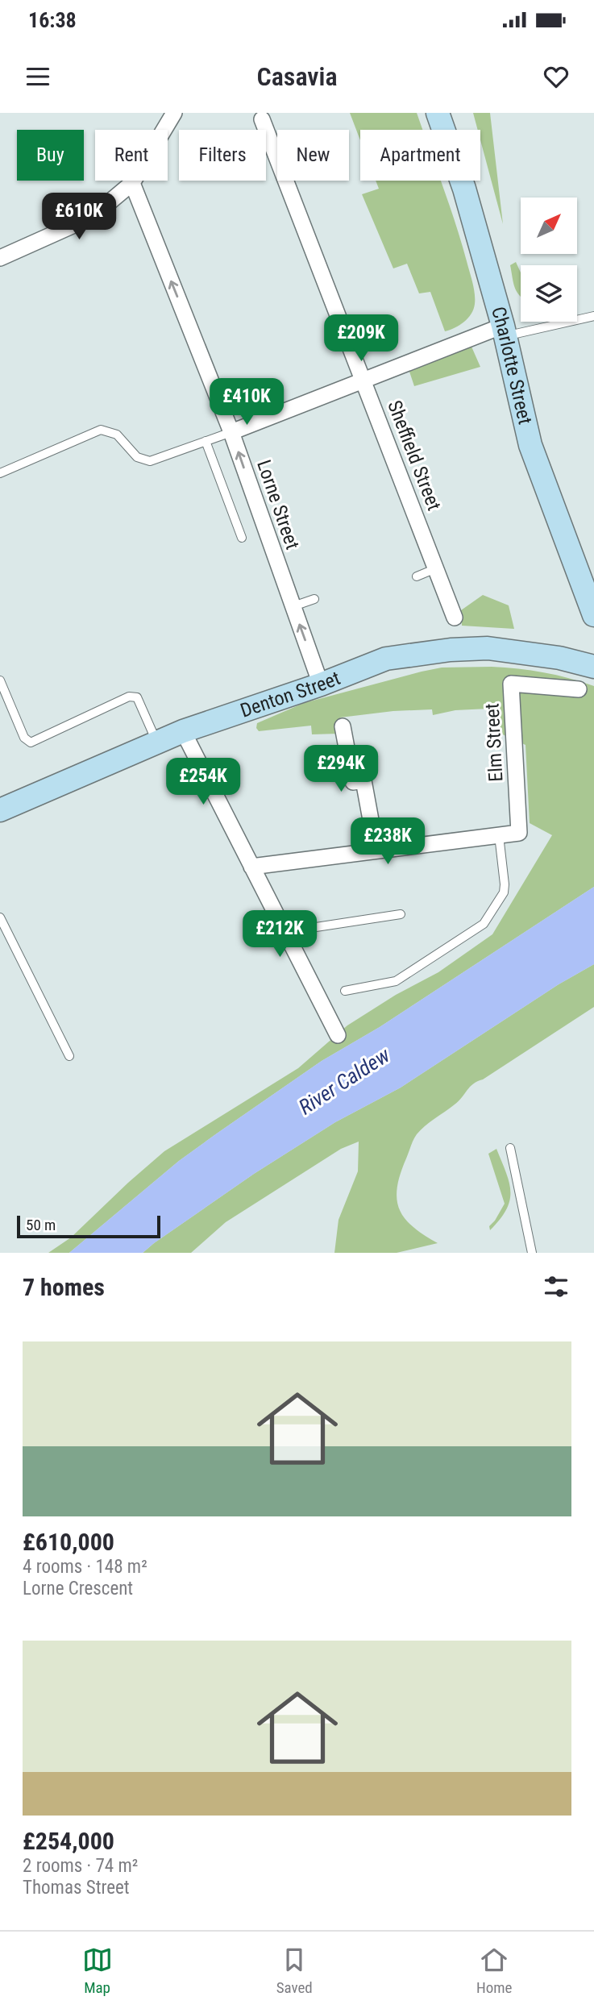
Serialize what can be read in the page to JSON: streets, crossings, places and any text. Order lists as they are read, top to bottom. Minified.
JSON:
{"streets":{"street":["Charlotte Street","Sheffield Street","Lorne Street","Denton Street","Elm Street"]},"crossings":[["Lorne Street","Denton Street"]],"one_way":["Lorne Street"],"water":["River Caldew"],"scale_bar":"50 m","north":"top right","page":{"status":"16:38","header":"Casavia","chip":["Buy","Rent","Filters","New","Apartment"],"price":["£610K","£209K","£410K","£294K","£254K","£238K","£212K"],"scale":"50 m","heading":"7 homes","list":[{"name":"£610,000","note":"4 rooms · 148 m² · Lorne Crescent"},{"name":"£254,000","note":"2 rooms · 74 m² · Thomas Street"}],"tabs":["Map","Saved","Home"]}}
